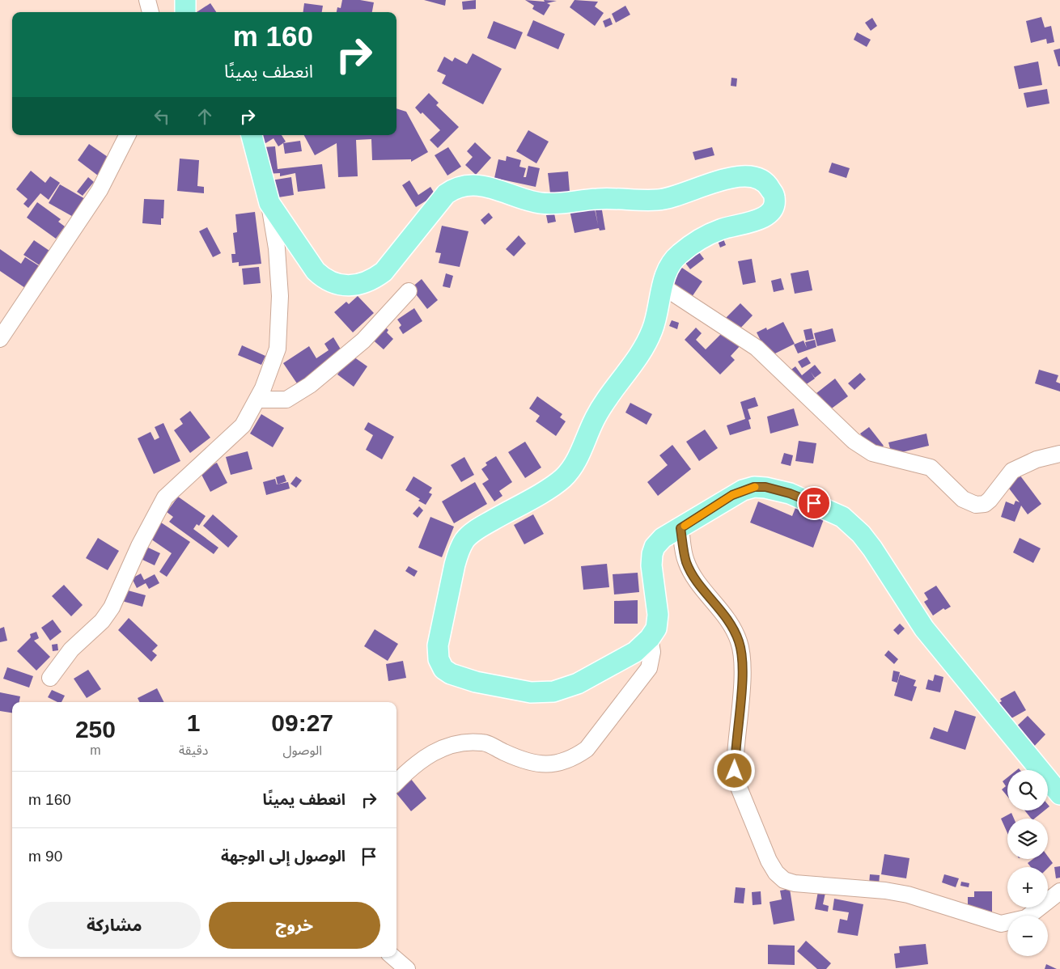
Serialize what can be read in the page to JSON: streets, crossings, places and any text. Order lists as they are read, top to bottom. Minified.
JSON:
{"page":{"turn":["160 m","انعطف يمينًا"],"eta":["09:27","الوصول","1","دقيقة","250","m"],"map_buttons":["+","−"],"list":[{"name":"انعطف يمينًا","value":"160 m"},{"name":"الوصول إلى الوجهة","value":"90 m"}],"buttons":["خروج","مشاركة"]}}
